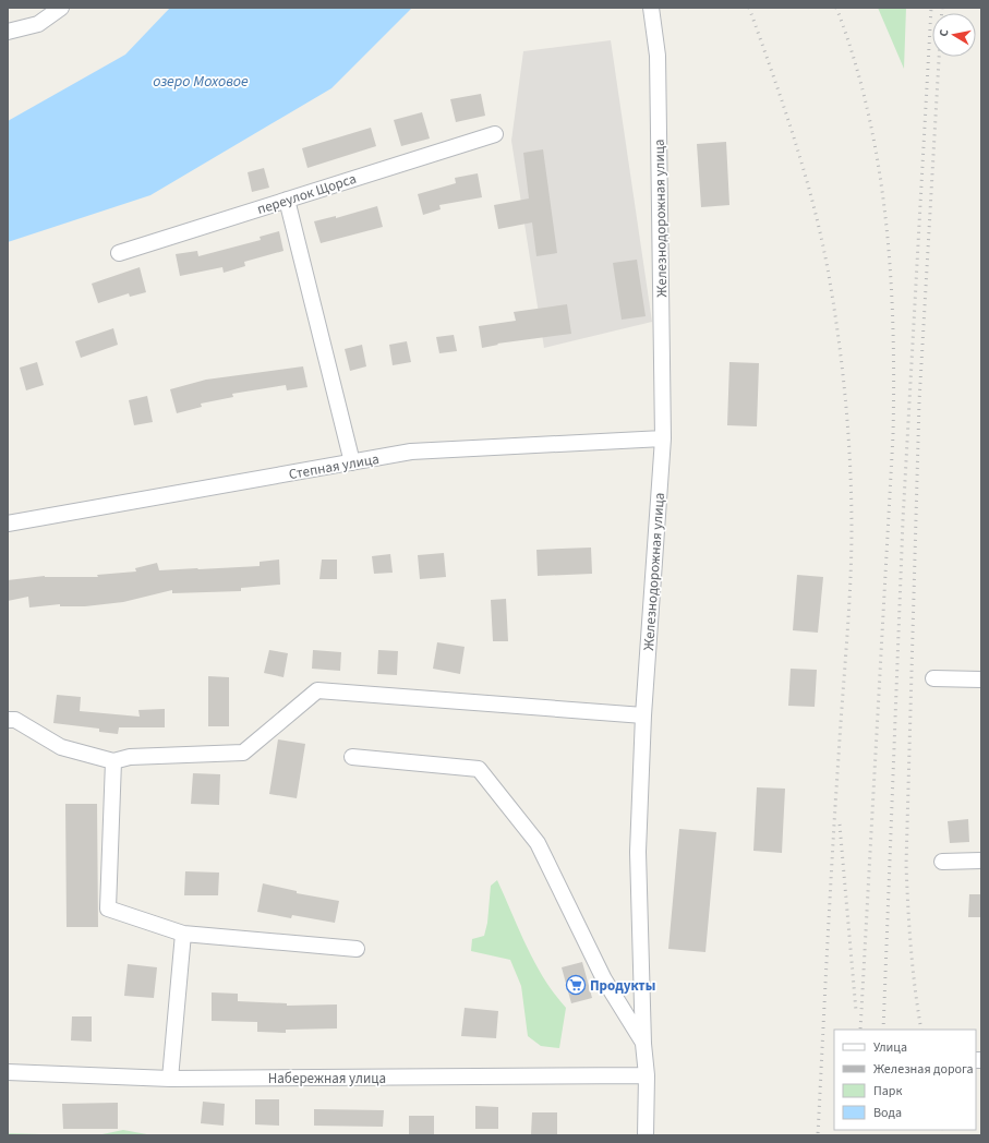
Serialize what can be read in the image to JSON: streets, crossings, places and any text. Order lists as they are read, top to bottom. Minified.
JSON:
{"streets":{"street":["переулок Щорса","Железнодорожная улица","Степная улица","Набережная улица"]},"crossings":[["Железнодорожная улица","Степная улица"],["Железнодорожная улица","Набережная улица"]],"water":["озеро Моховое"],"places":{"supermarket":["Продукты"]},"legend":["Улица","Железная дорога","Парк","Вода"],"north":"left"}
